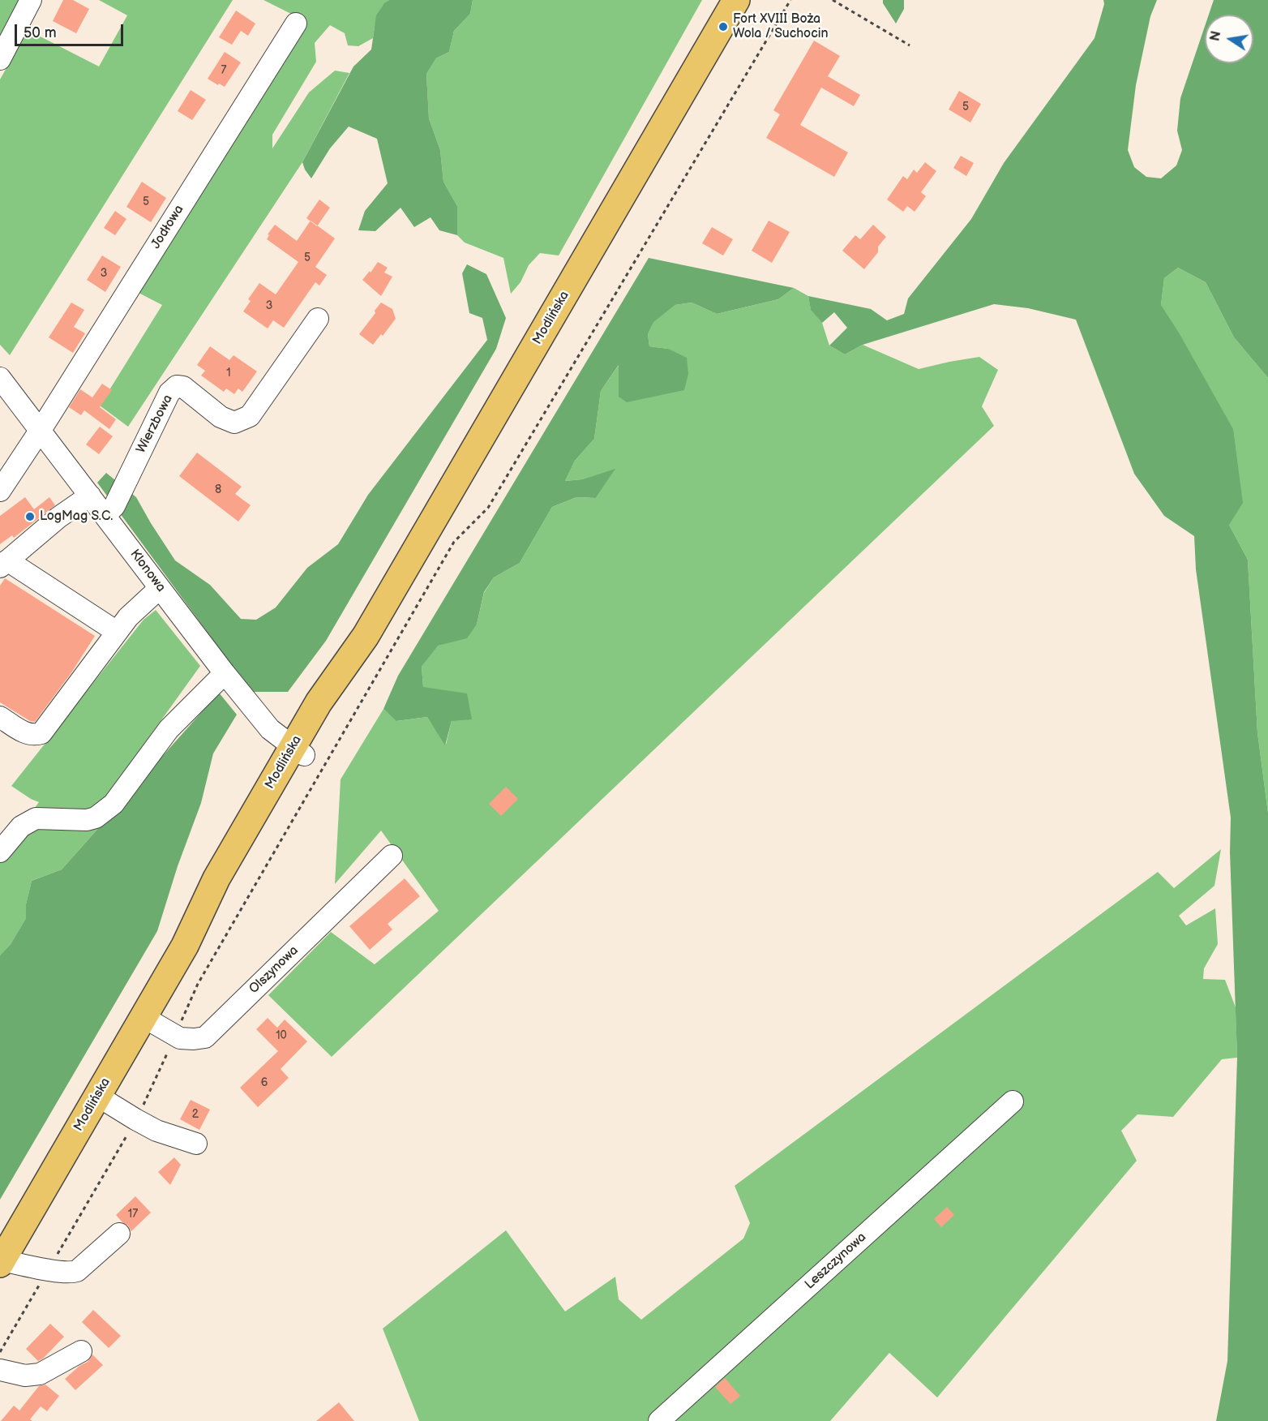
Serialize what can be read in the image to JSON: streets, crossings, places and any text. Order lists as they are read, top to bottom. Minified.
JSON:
{"streets":{"main road":["Modlińska"],"street":["Jodłowa","Wierzbowa","Klonowa","Olszynowa","Leszczynowa"]},"crossings":[["Jodłowa","Klonowa"],["Modlińska","Klonowa"],["Modlińska","Olszynowa"],["Wierzbowa","Klonowa"]],"places":["Fort XVIII Boża Wola / Suchocin","LogMag S.C."],"house_numbers":["7","5","5","5","3","3","1","8","10","6","2","17"],"scale_bar":"50 m","north":"left"}
